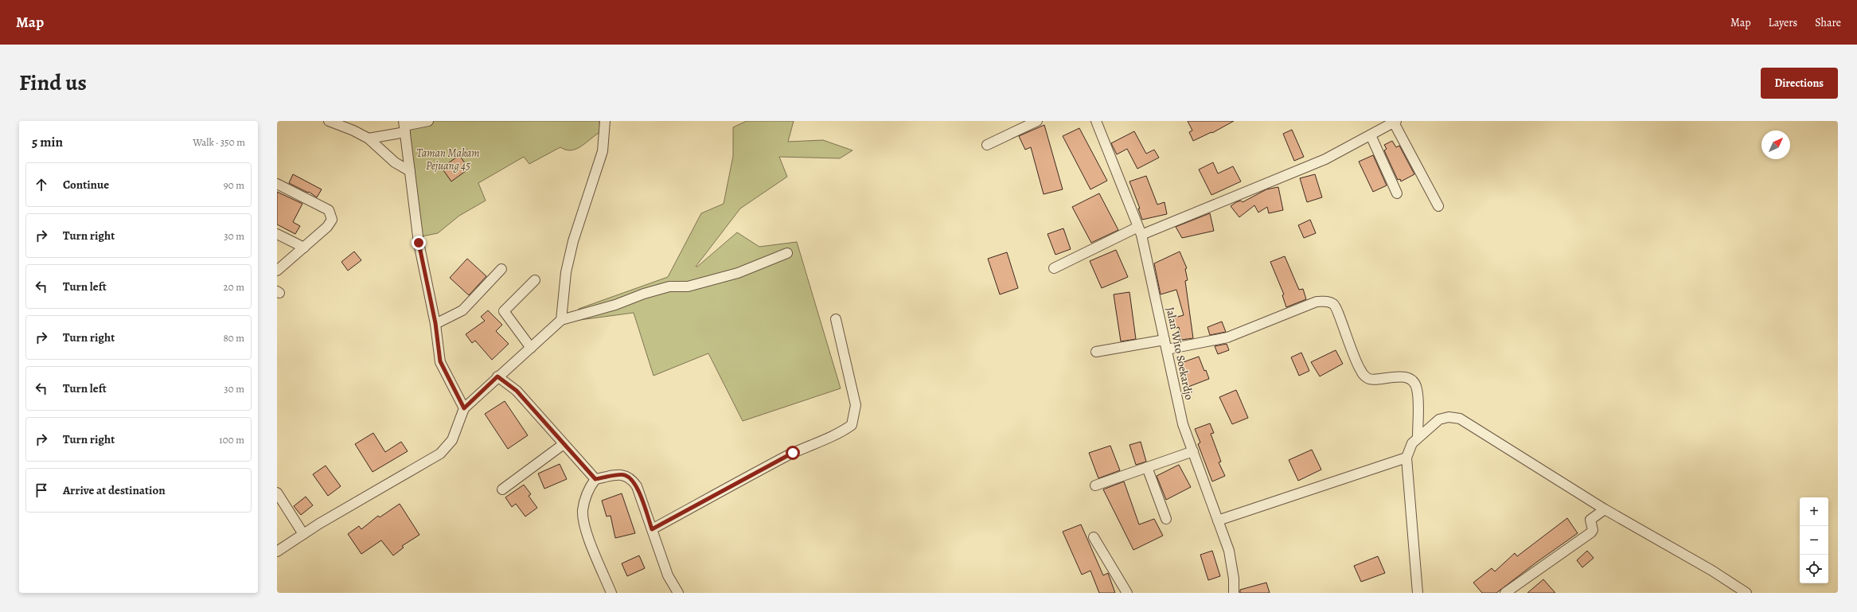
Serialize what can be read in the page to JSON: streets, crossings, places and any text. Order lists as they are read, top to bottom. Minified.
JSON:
{"streets":{"street":["Jalan Wito Soekardjo"]},"parks":["Taman Makam Pejuang 45"],"north":"top right","page":{"header":"Map","nav":["Map","Layers","Share"],"title":"Find us","buttons":"Directions","heading":["5 min","Walk · 350 m"],"list":[["Continue","90 m"],["Turn right","30 m"],["Turn left","20 m"],["Turn right","80 m"],["Turn left","30 m"],["Turn right","100 m"],"Arrive at destination"],"map_buttons":["+","−"]}}
